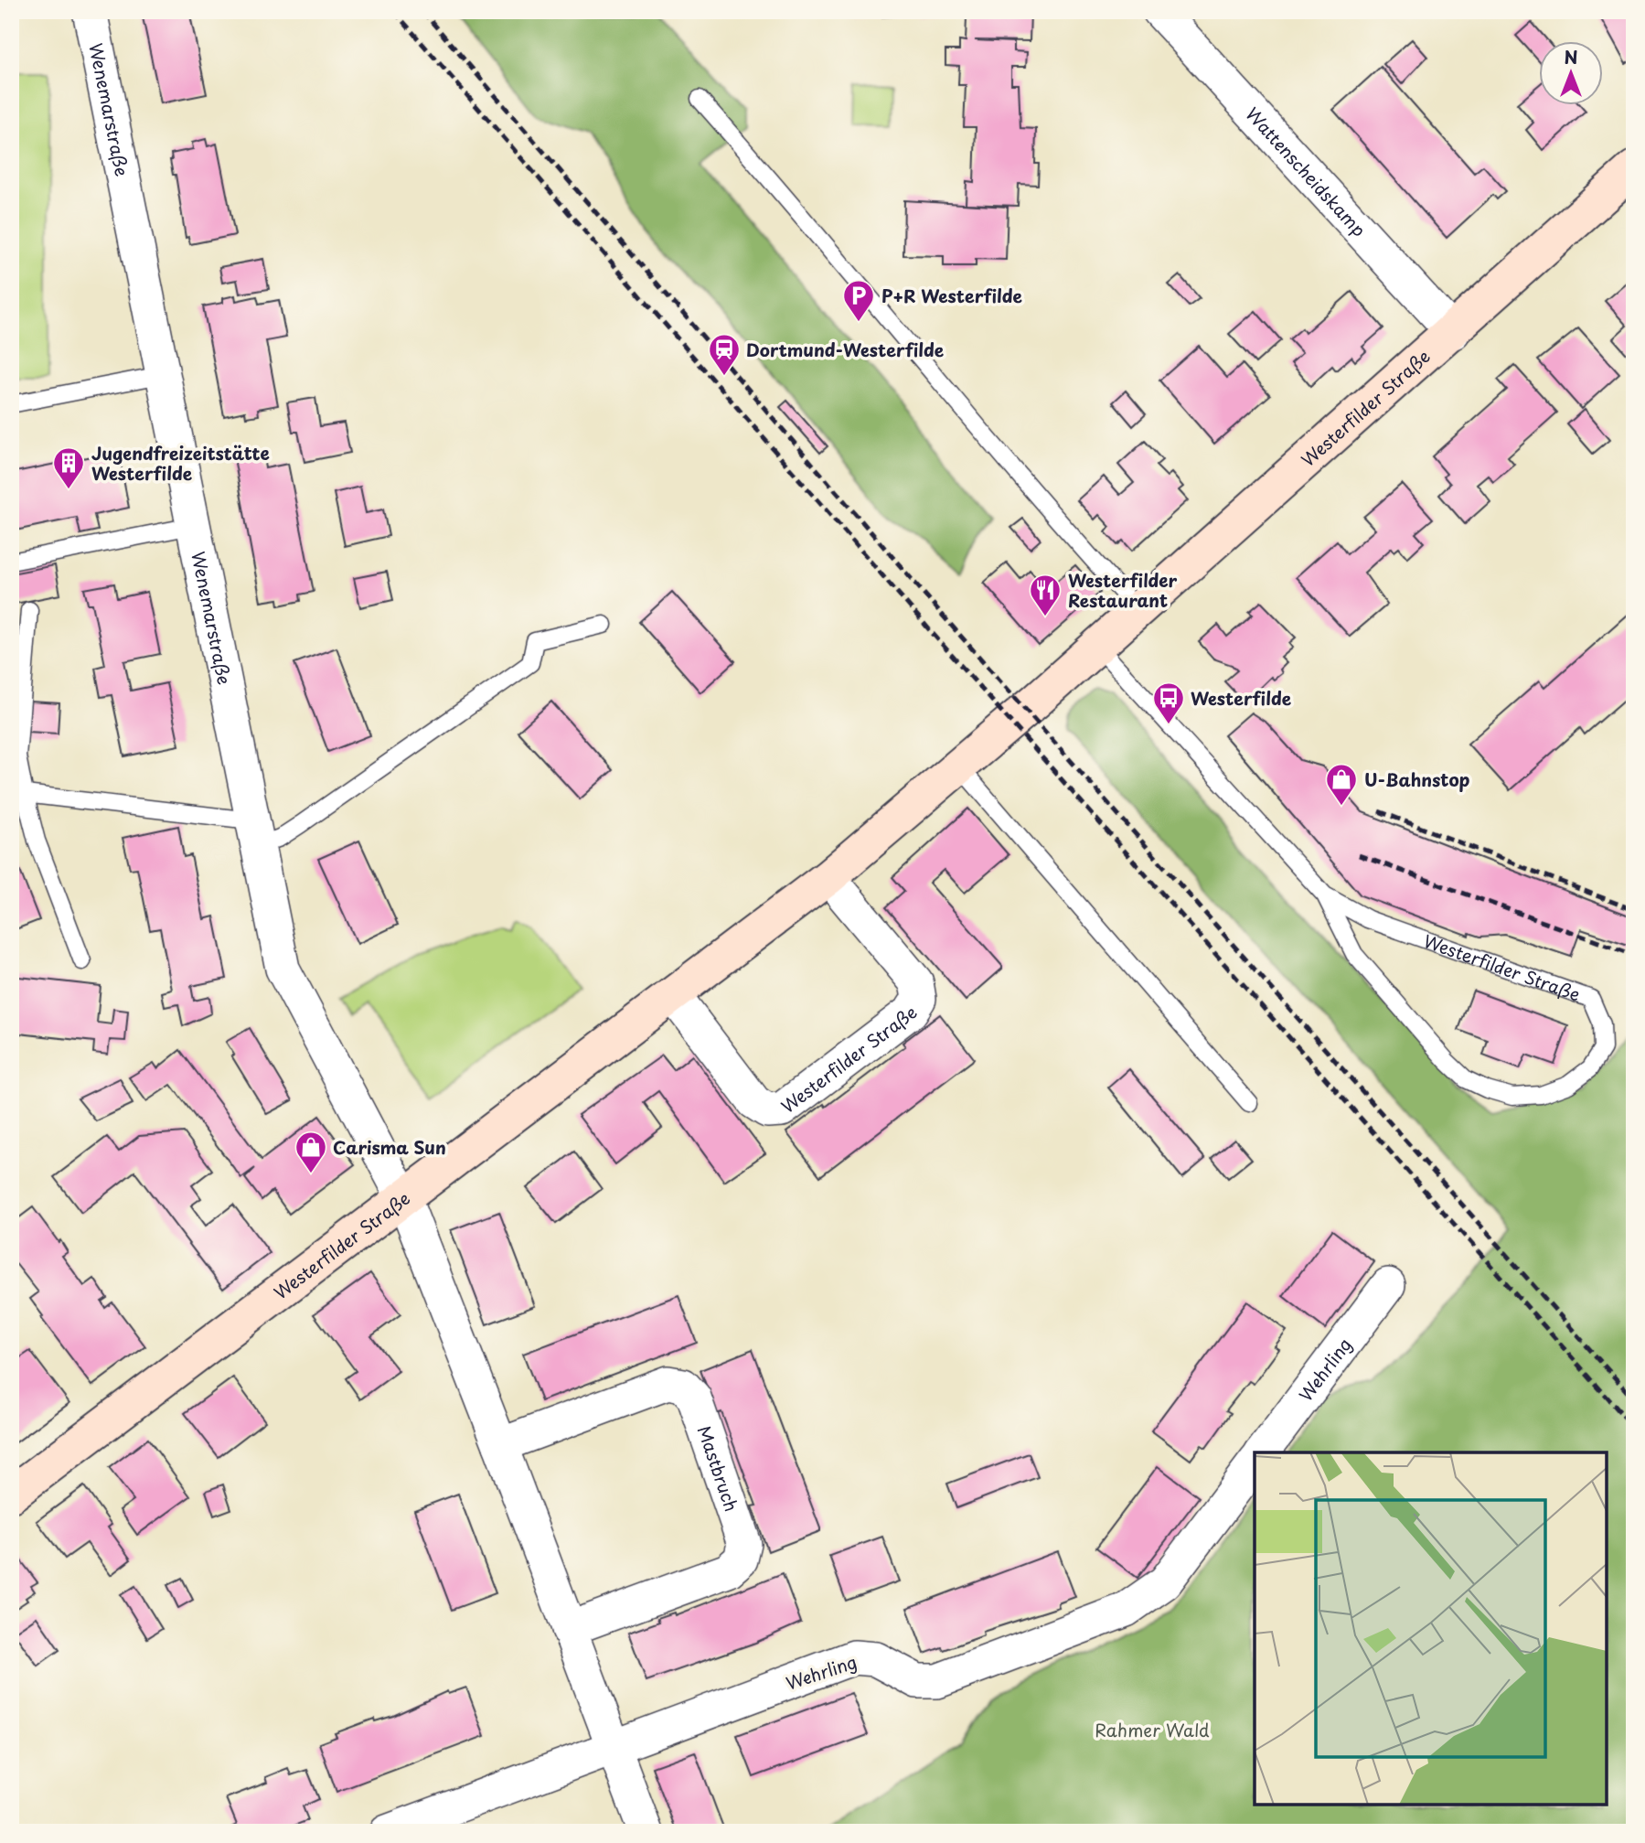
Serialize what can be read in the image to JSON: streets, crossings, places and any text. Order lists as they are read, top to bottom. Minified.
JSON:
{"streets":{"street":["Wenemarstraße","Wattenscheidskamp","Westerfilder Straße","Wehrling","Mastbruch"]},"crossings":[["Wenemarstraße","Westerfilder Straße"],["Wattenscheidskamp","Westerfilder Straße"]],"parks":["Rahmer Wald"],"places":{"parking":["P+R Westerfilde"],"station":["Dortmund-Westerfilde"],"building":["Jugendfreizeitstätte Westerfilde"],"restaurant":["Westerfilder Restaurant"],"bus stop":["Westerfilde"],"shop":["U-Bahnstop","Carisma Sun"]},"north":"top"}
